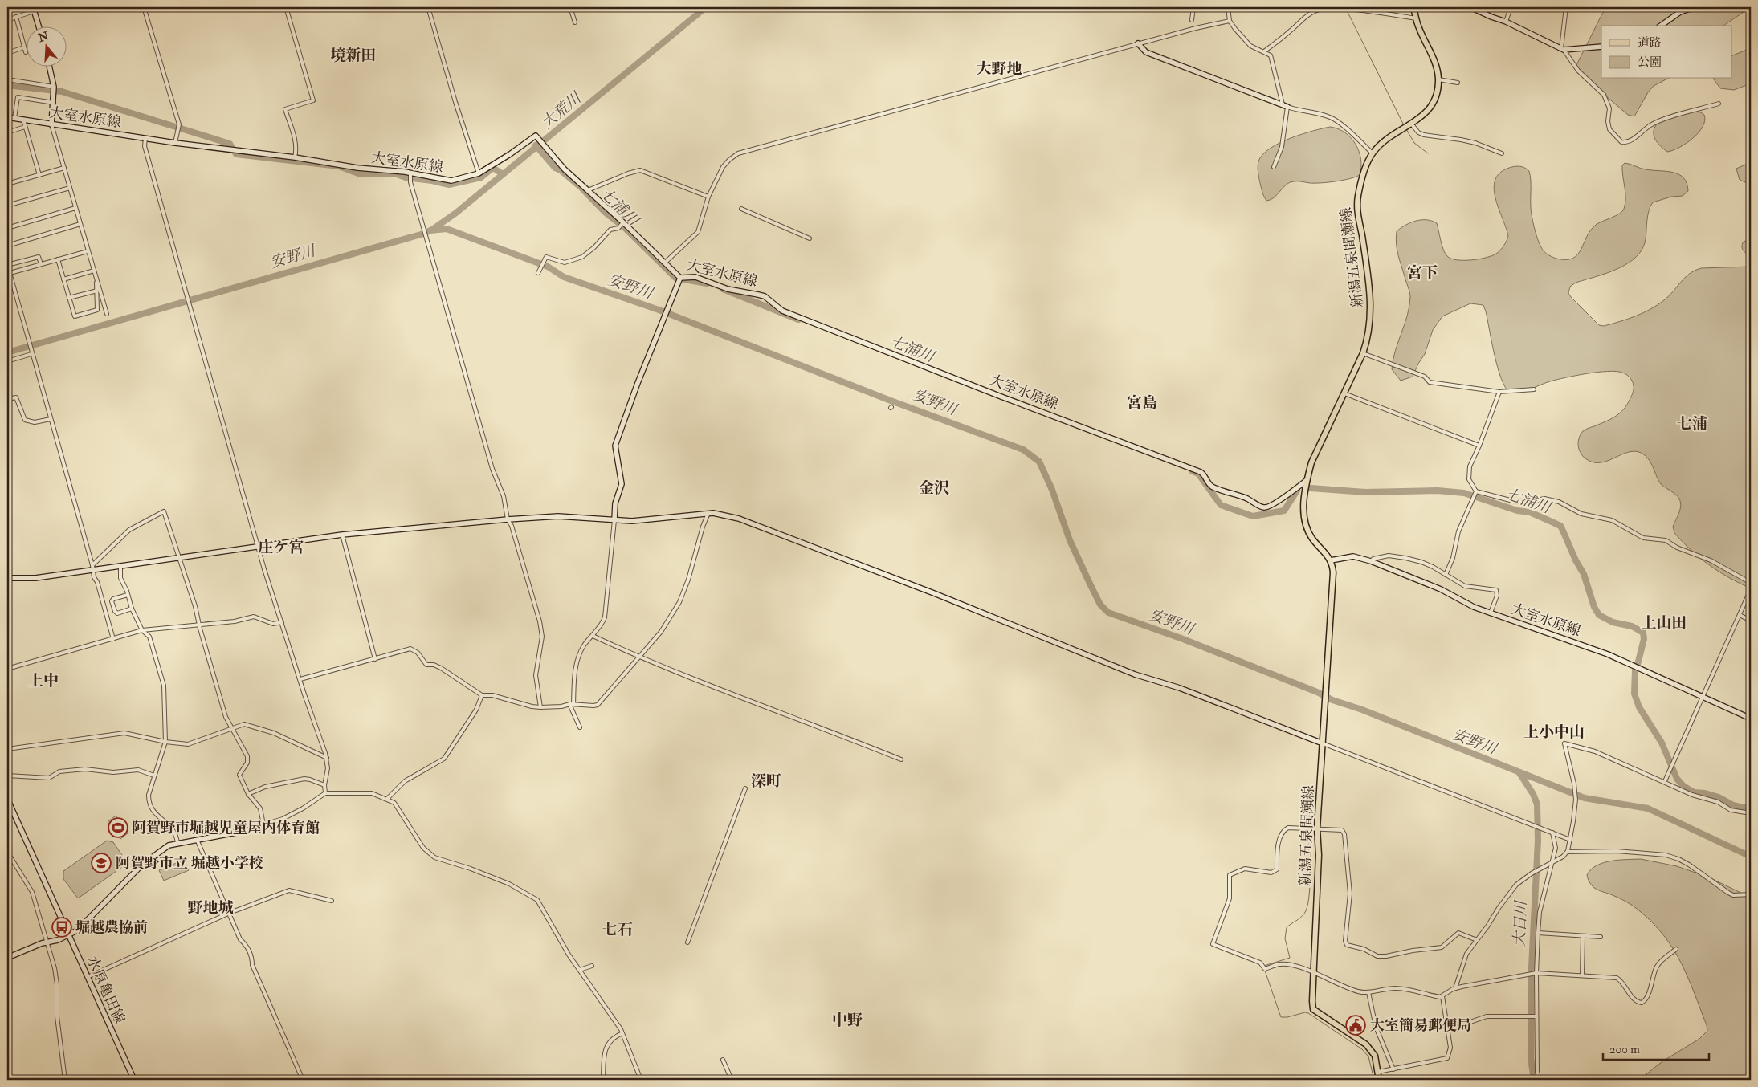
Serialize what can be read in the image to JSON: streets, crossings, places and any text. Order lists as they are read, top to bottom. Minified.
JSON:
{"streets":{"main road":["新潟五泉間瀬線"],"street":["大室水原線","水原亀田線"]},"crossings":[["大室水原線","新潟五泉間瀬線"]],"districts":["境新田","大野地","宮下","宮島","七浦","金沢","庄ケ宮","上山田","上中","上小中山","深町","野地城","七石","中野"],"water":["大荒川","七浦川","安野川","大日川"],"places":{"sports":["阿賀野市堀越児童屋内体育館"],"school or university":["阿賀野市立 堀越小学校"],"bus stop":["堀越農協前"],"public building":["大室簡易郵便局"]},"legend":["道路","公園"],"scale_bar":"200 m","north":"top"}
